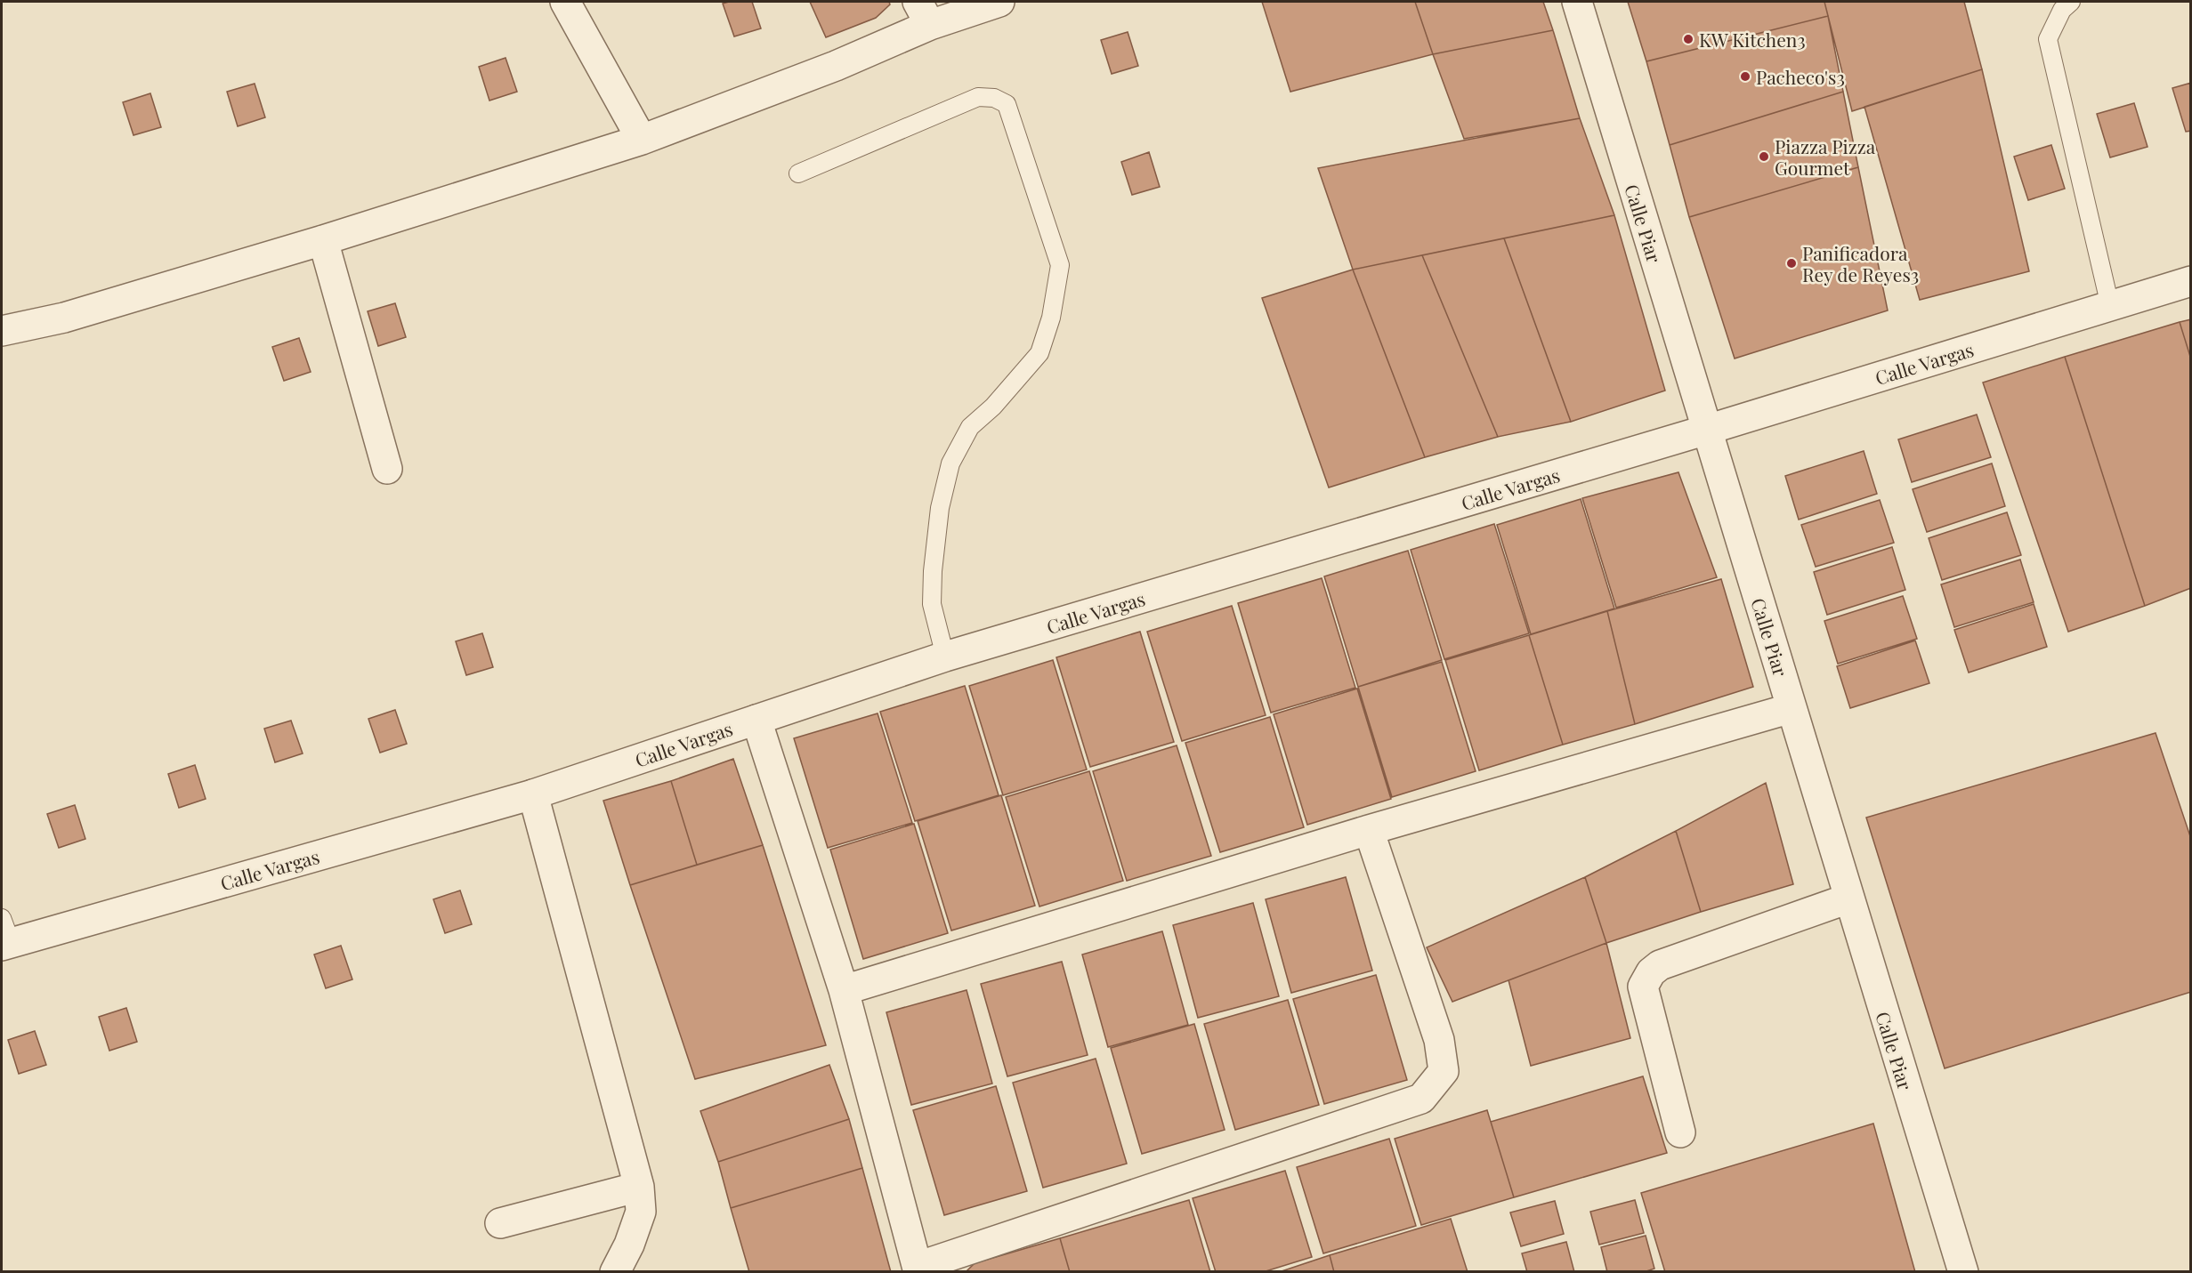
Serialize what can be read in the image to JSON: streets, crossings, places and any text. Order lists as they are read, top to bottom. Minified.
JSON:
{"streets":{"street":["Calle Piar","Calle Vargas"]},"crossings":[["Calle Piar","Calle Vargas"]],"places":["KW Kitchen3","Pacheco's3","Piazza Pizza Gourmet","Panificadora Rey de Reyes3"]}
